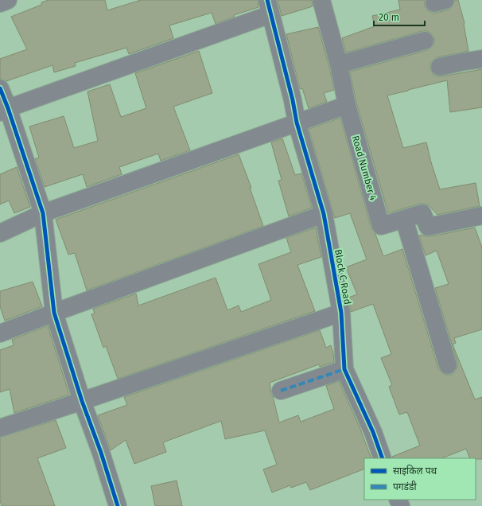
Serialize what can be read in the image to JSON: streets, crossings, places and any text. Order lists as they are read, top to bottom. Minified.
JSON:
{"streets":{"street":["Road Number 4","Block C Road"]},"legend":["साइकिल पथ","पगडंडी"],"scale_bar":"20 m"}
